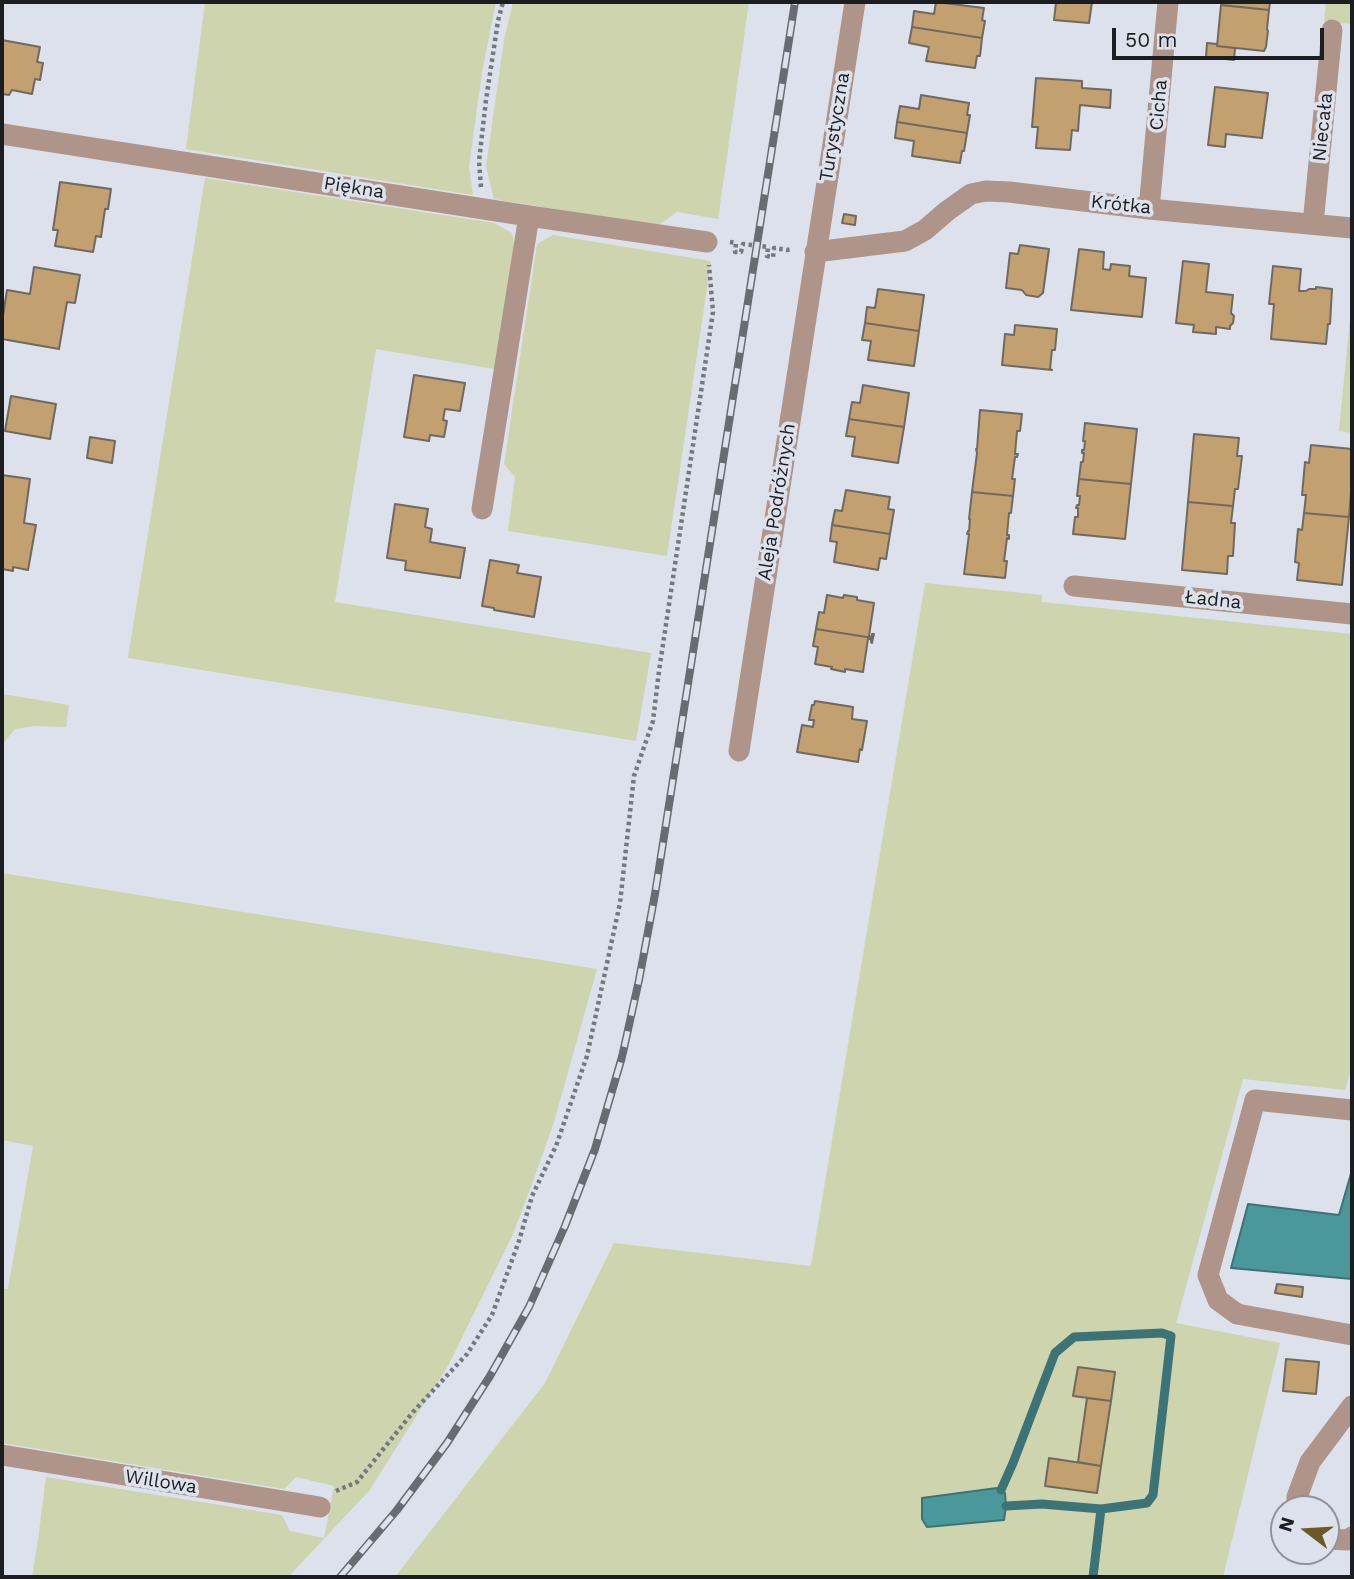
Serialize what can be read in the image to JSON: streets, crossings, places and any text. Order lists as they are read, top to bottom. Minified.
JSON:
{"streets":{"street":["Cicha","Turystyczna","Niecała","Piękna","Krótka","Aleja Podróżnych","Ładna","Willowa"]},"crossings":[["Cicha","Krótka"],["Turystyczna","Krótka"],["Turystyczna","Aleja Podróżnych"],["Niecała","Krótka"],["Krótka","Aleja Podróżnych"]],"scale_bar":"50 m","north":"left"}
